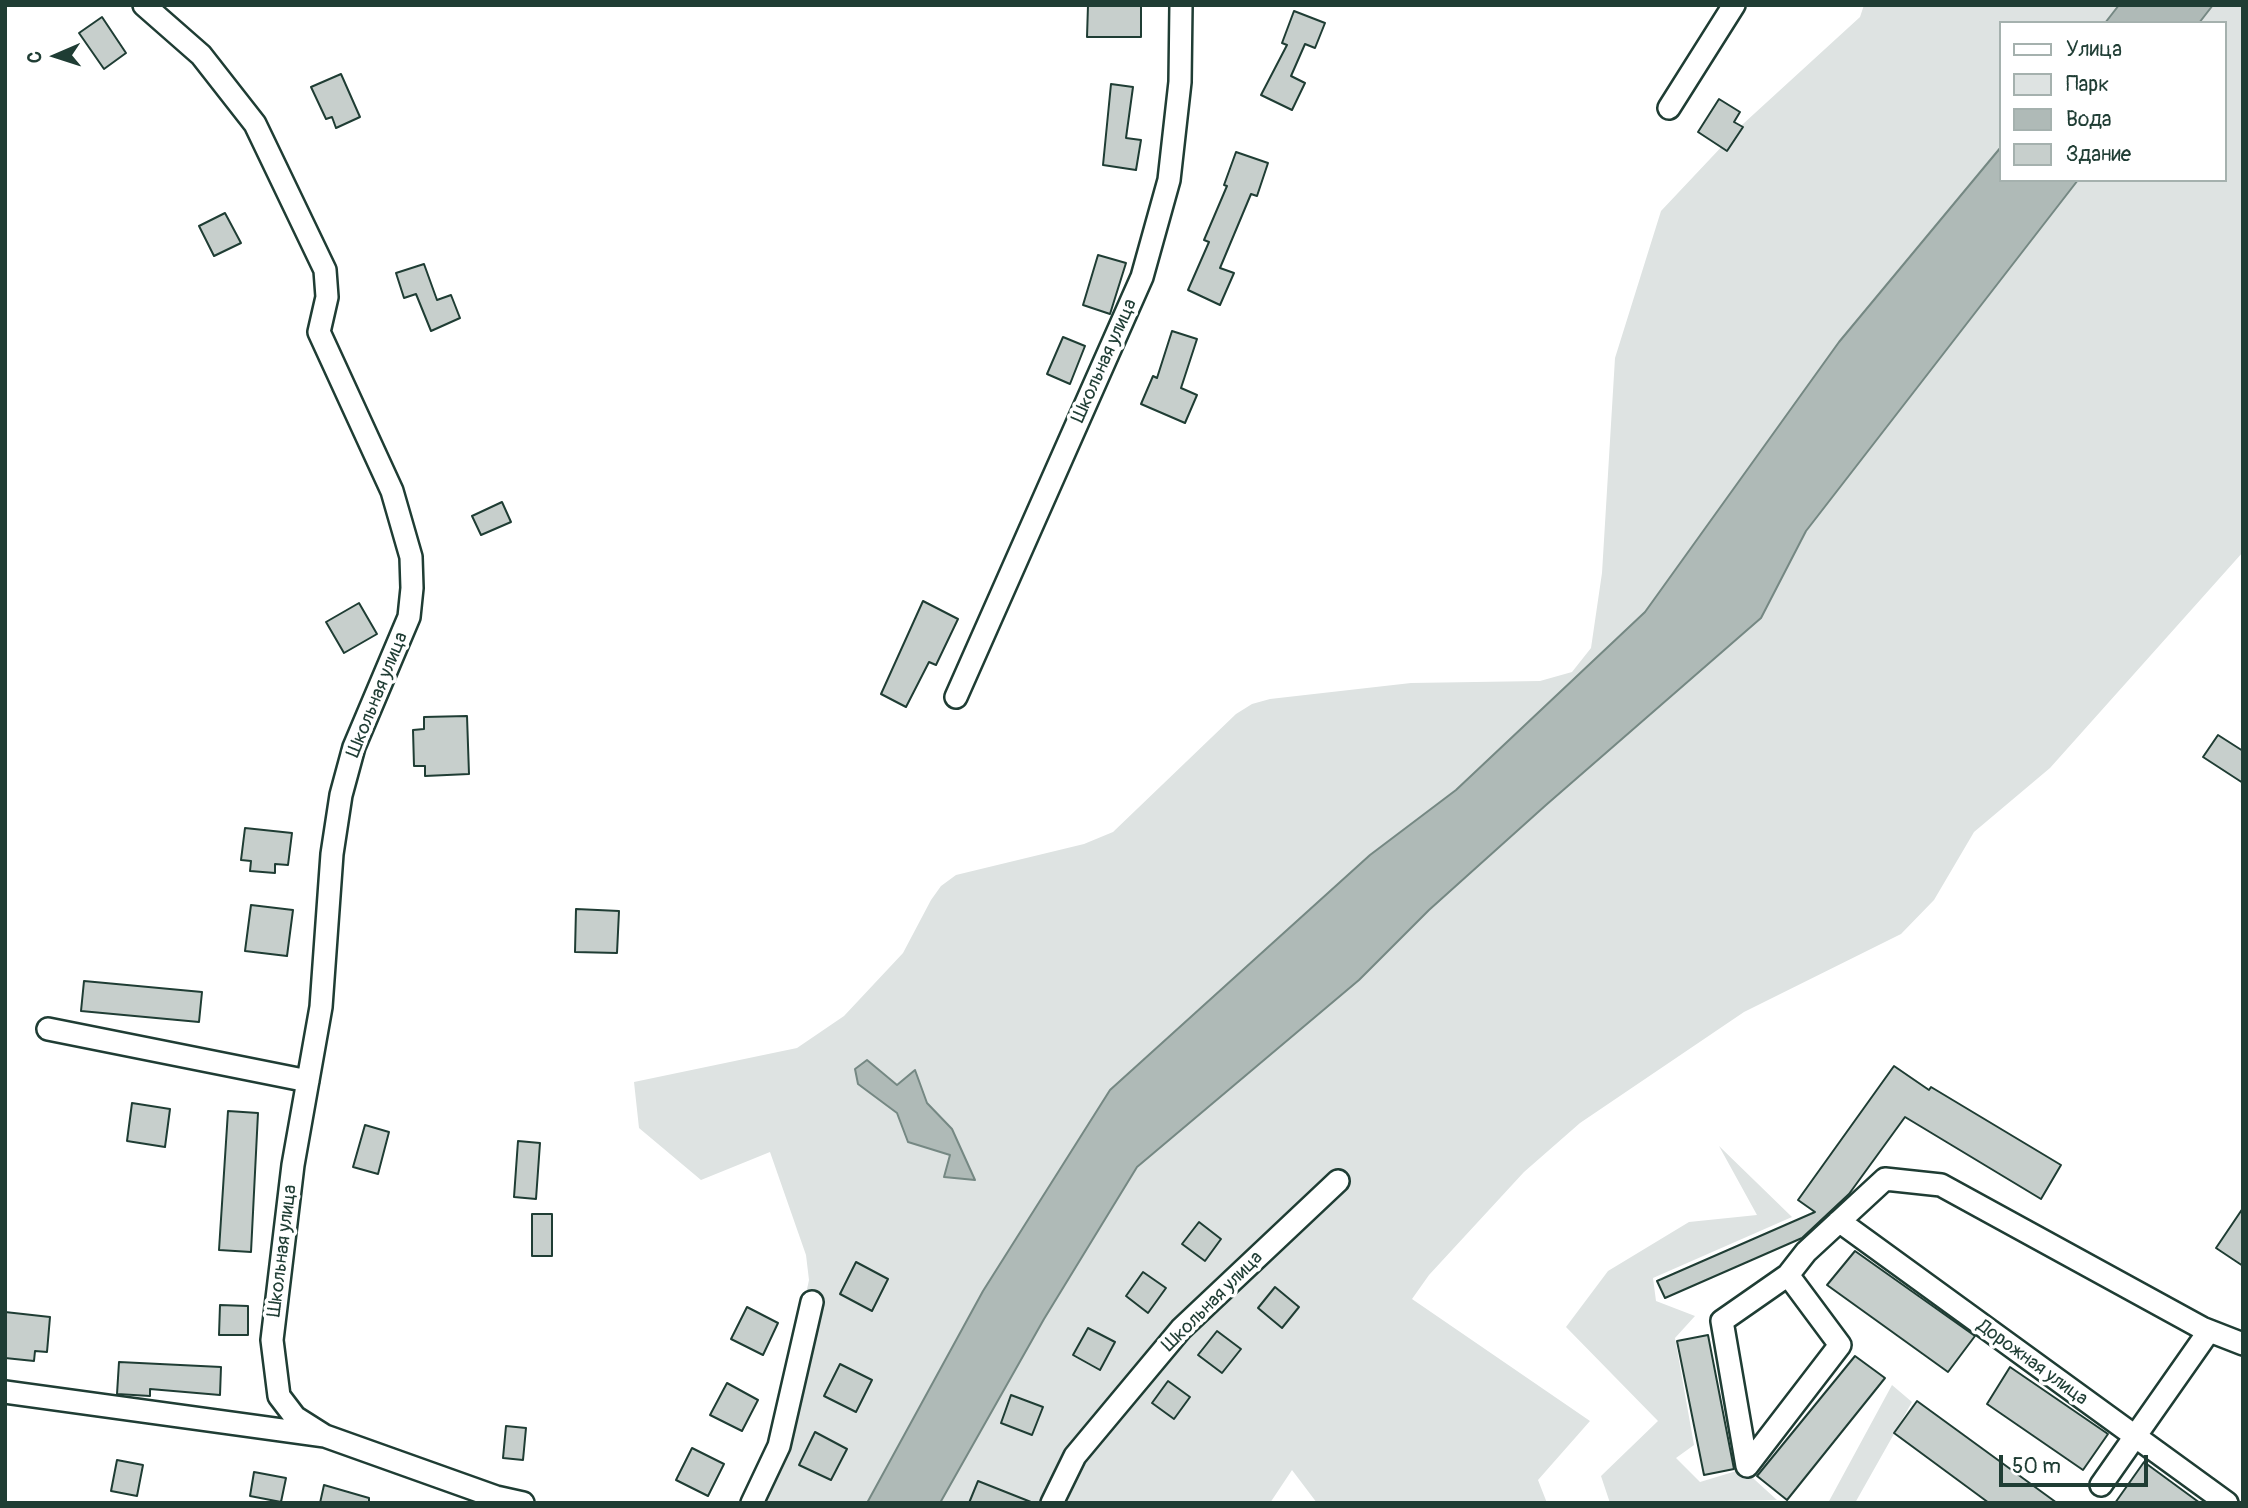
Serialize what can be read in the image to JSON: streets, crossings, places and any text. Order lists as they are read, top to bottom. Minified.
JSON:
{"streets":{"street":["Школьная улица","Дорожная улица"]},"legend":["Улица","Парк","Вода","Здание"],"scale_bar":"50 m","north":"left"}
